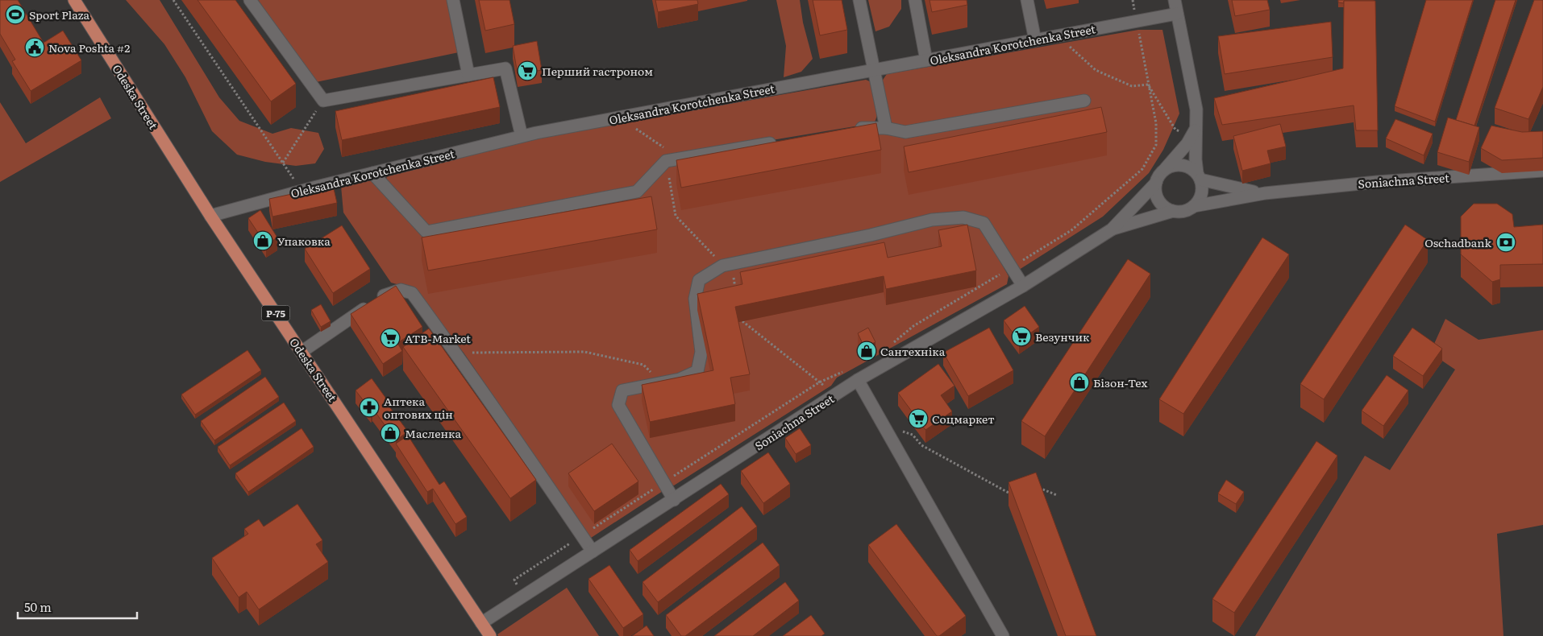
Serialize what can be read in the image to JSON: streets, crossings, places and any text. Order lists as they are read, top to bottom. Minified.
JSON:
{"streets":{"main road":["Odeska Street","Р-75"],"street":["Oleksandra Korotchenka Street","Soniachna Street"]},"crossings":[["Oleksandra Korotchenka Street","Odeska Street"],["Odeska Street","Soniachna Street"]],"places":{"sports":["Sport Plaza"],"public building":["Nova Poshta #2"],"supermarket":["Перший гастроном","Везунчик","ATB-Market","Соцмаркет"],"shop":["Упаковка","Сантехніка","Бізон-Тех","Масленка"],"bank":["Oschadbank"],"pharmacy":["Аптека оптових цін"]},"scale_bar":"50 m"}
